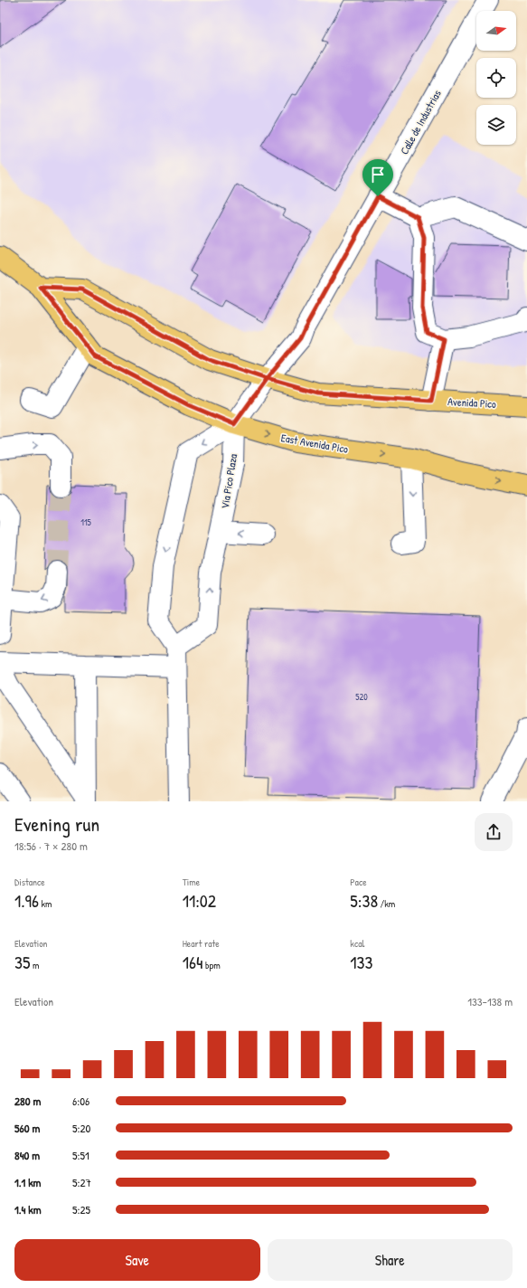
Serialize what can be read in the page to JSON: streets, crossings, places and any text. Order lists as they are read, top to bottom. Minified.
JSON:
{"streets":{"main road":["Avenida Pico","East Avenida Pico"],"street":["Calle de Industrias","Via Pico Plaza"]},"crossings":[["Calle de Industrias","Avenida Pico"],["Calle de Industrias","East Avenida Pico"],["Calle de Industrias","Via Pico Plaza"],["East Avenida Pico","Via Pico Plaza"]],"one_way":["East Avenida Pico","Via Pico Plaza"],"house_numbers":["115","520"],"north":"right","page":{"heading":["Evening run","18:56 · 7 × 280 m"],"stats":[["Distance","1.96 km"],["Time","11:02"],["Pace","5:38 /km"],["Elevation","35 m"],["Heart rate","164 bpm"],["kcal","133"]],"chart":["Elevation","133–138 m"],"list":[{"name":"280 m","note":"6:06"},{"name":"560 m","note":"5:20"},{"name":"840 m","note":"5:51"},{"name":"1.1 km","note":"5:27"},{"name":"1.4 km","note":"5:25"}],"buttons":["Save","Share"]}}
